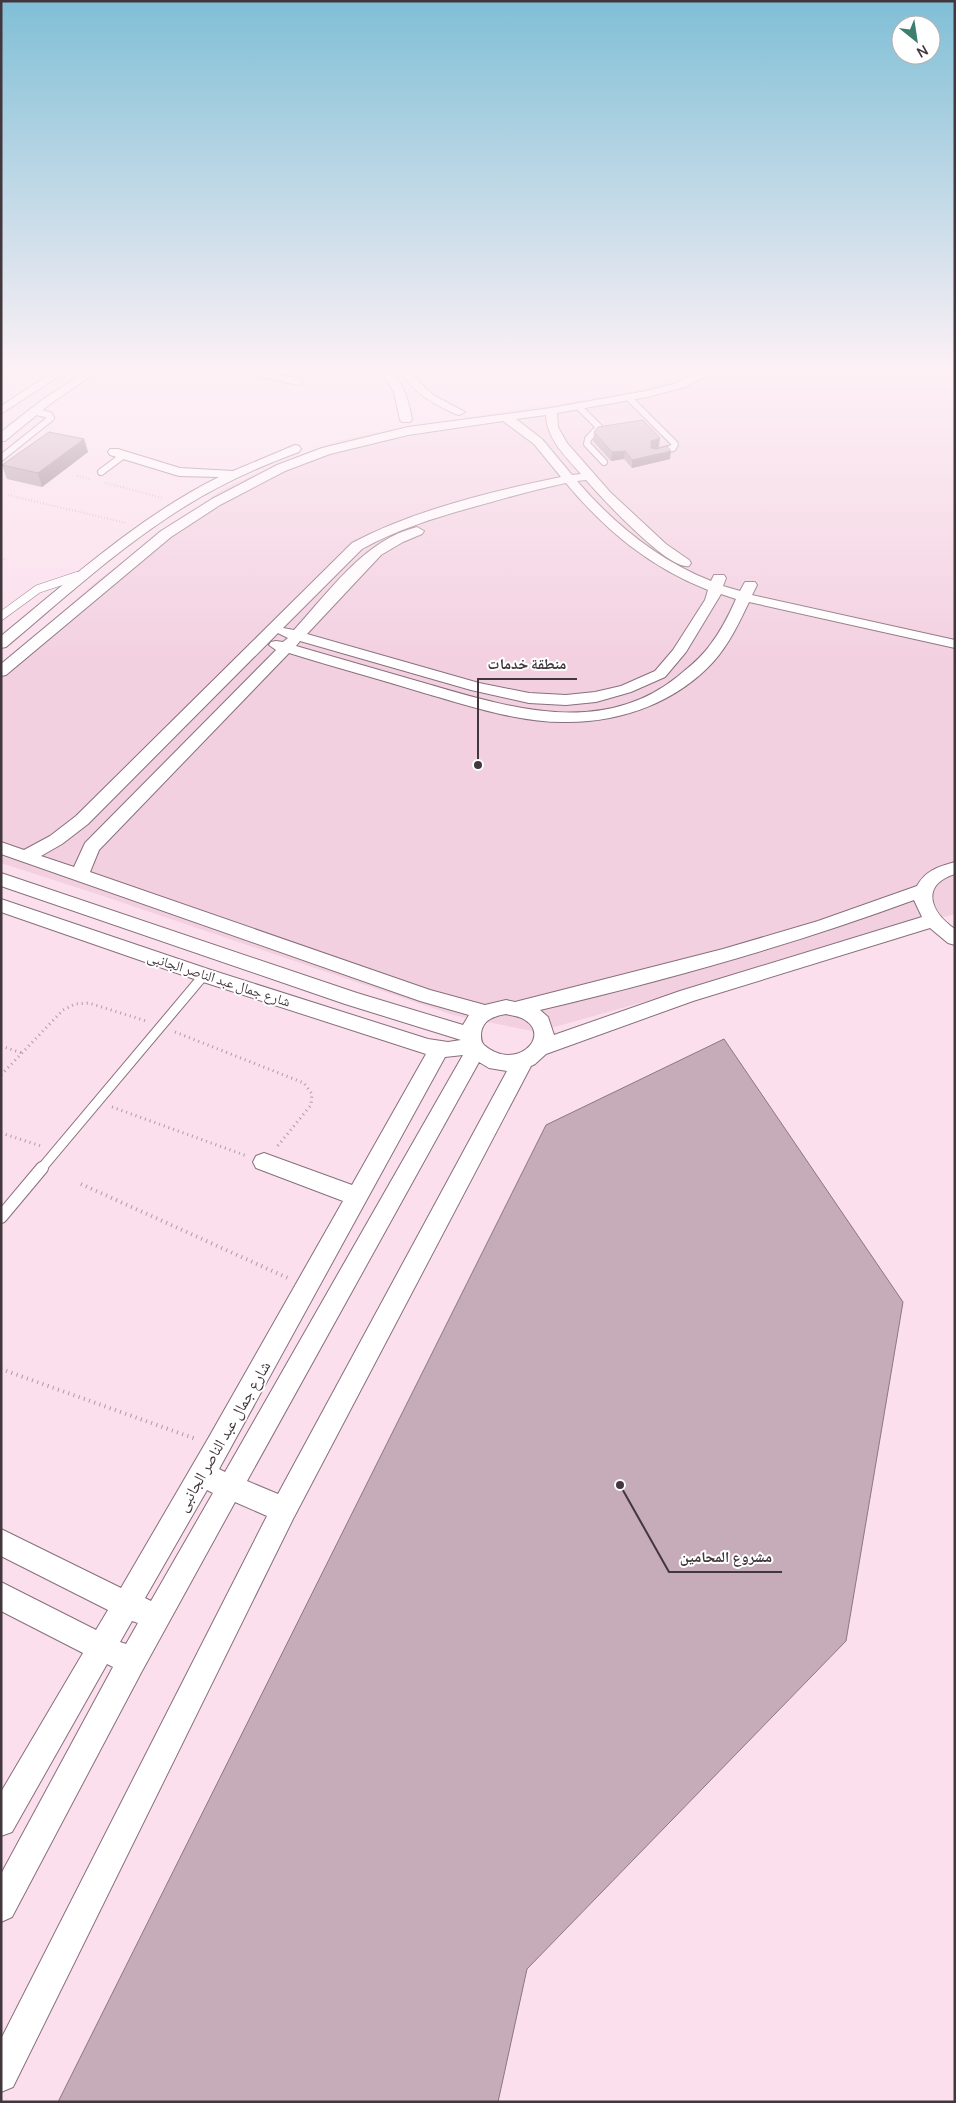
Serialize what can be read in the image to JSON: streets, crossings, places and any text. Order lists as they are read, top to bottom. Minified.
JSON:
{"streets":{"street":["شارع جمال عبد الناصر الجانبى"]},"places":["منطقة خدمات","مشروع المحامين"],"north":"bottom right"}
